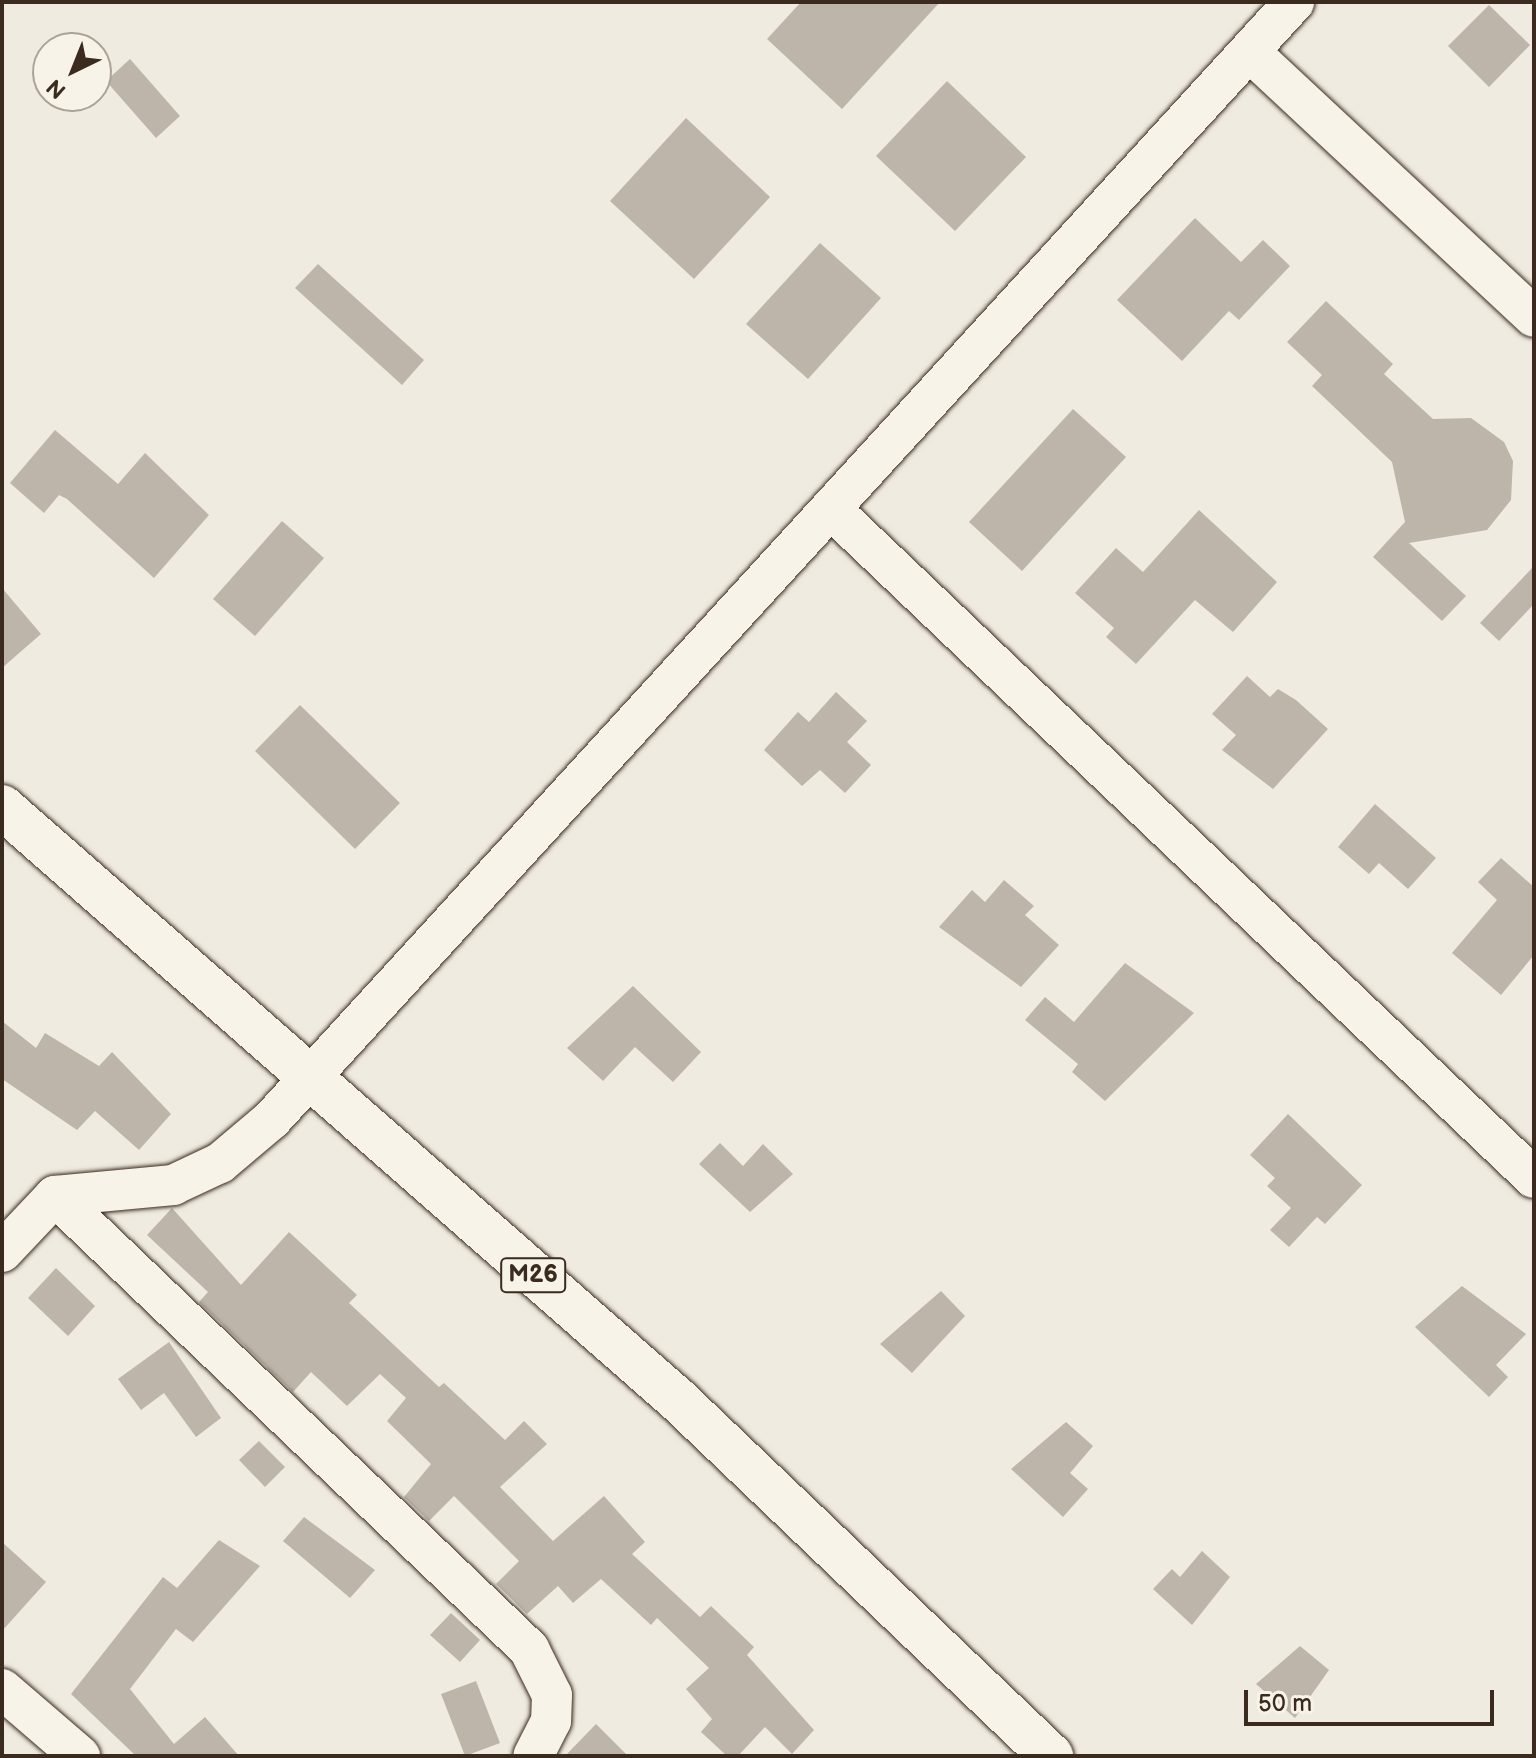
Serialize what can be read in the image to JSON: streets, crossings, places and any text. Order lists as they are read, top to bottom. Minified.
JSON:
{"streets":{"main road":["M26"]},"scale_bar":"50 m","north":"bottom left"}
